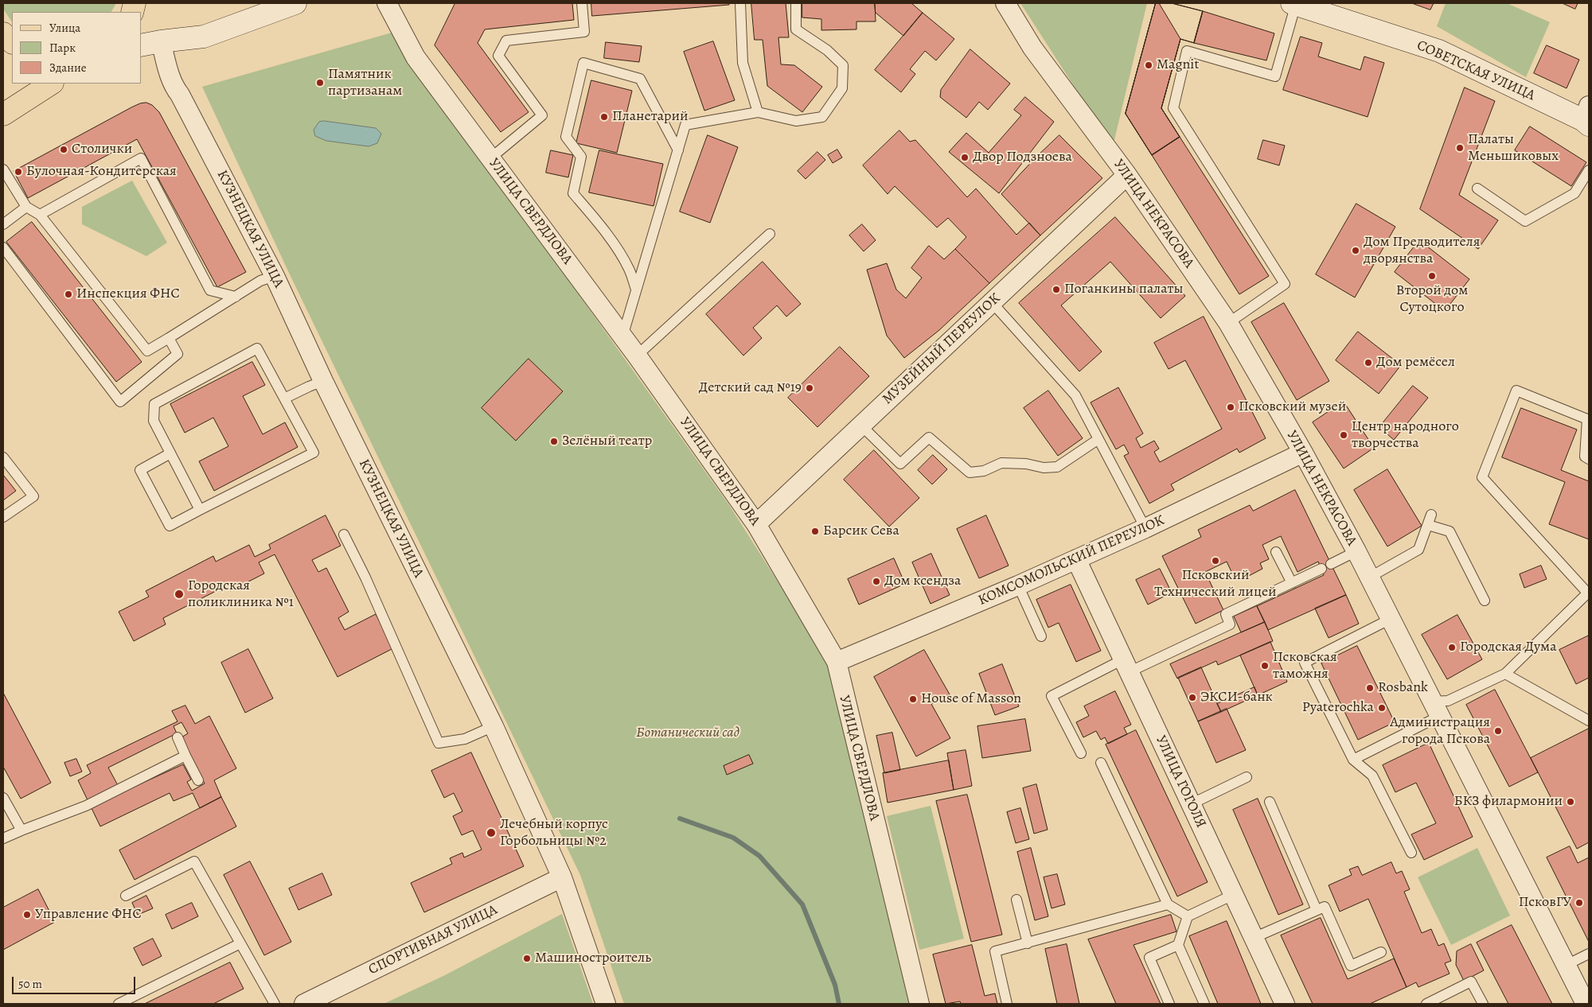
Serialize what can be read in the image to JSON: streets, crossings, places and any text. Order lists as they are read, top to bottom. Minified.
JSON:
{"streets":{"main road":["СОВЕТСКАЯ УЛИЦА"],"street":["УЛИЦА СВЕРДЛОВА","УЛИЦА НЕКРАСОВА","КУЗНЕЦКАЯ УЛИЦА","МУЗЕЙНЫЙ ПЕРЕУЛОК","КОМСОМОЛЬСКИЙ ПЕРЕУЛОК","УЛИЦА ГОГОЛЯ","СПОРТИВНАЯ УЛИЦА"]},"crossings":[["УЛИЦА СВЕРДЛОВА","МУЗЕЙНЫЙ ПЕРЕУЛОК"],["УЛИЦА СВЕРДЛОВА","КОМСОМОЛЬСКИЙ ПЕРЕУЛОК"],["УЛИЦА НЕКРАСОВА","МУЗЕЙНЫЙ ПЕРЕУЛОК"],["УЛИЦА НЕКРАСОВА","КОМСОМОЛЬСКИЙ ПЕРЕУЛОК"],["КУЗНЕЦКАЯ УЛИЦА","СПОРТИВНАЯ УЛИЦА"],["КОМСОМОЛЬСКИЙ ПЕРЕУЛОК","УЛИЦА ГОГОЛЯ"]],"parks":["Ботанический сад"],"places":["Magnit","Памятник партизанам","Планетарий","Палаты Меньшиковых","Столички","Двор Подзноева","Булочная-Кондитерская","Дом Предводителя дворянства","Второй дом Сутоцкого","Поганкины палаты","Инспекция ФНС","Дом ремёсел","Детский сад №19","Псковский музей","Центр народного творчества","Зелёный театр","Барсик Сева","Псковский Технический лицей","Дом ксендза","Городская поликлиника №1","Городская Дума","Псковская таможня","Rosbank","ЭКСИ-банк","House of Masson","Pyaterochka","Администрация города Пскова","БКЗ филармонии","Лечебный корпус Горбольницы №2","ПсковГУ","Управление ФНС","Машиностроитель"],"legend":["Улица","Парк","Здание"],"scale_bar":"50 m"}
